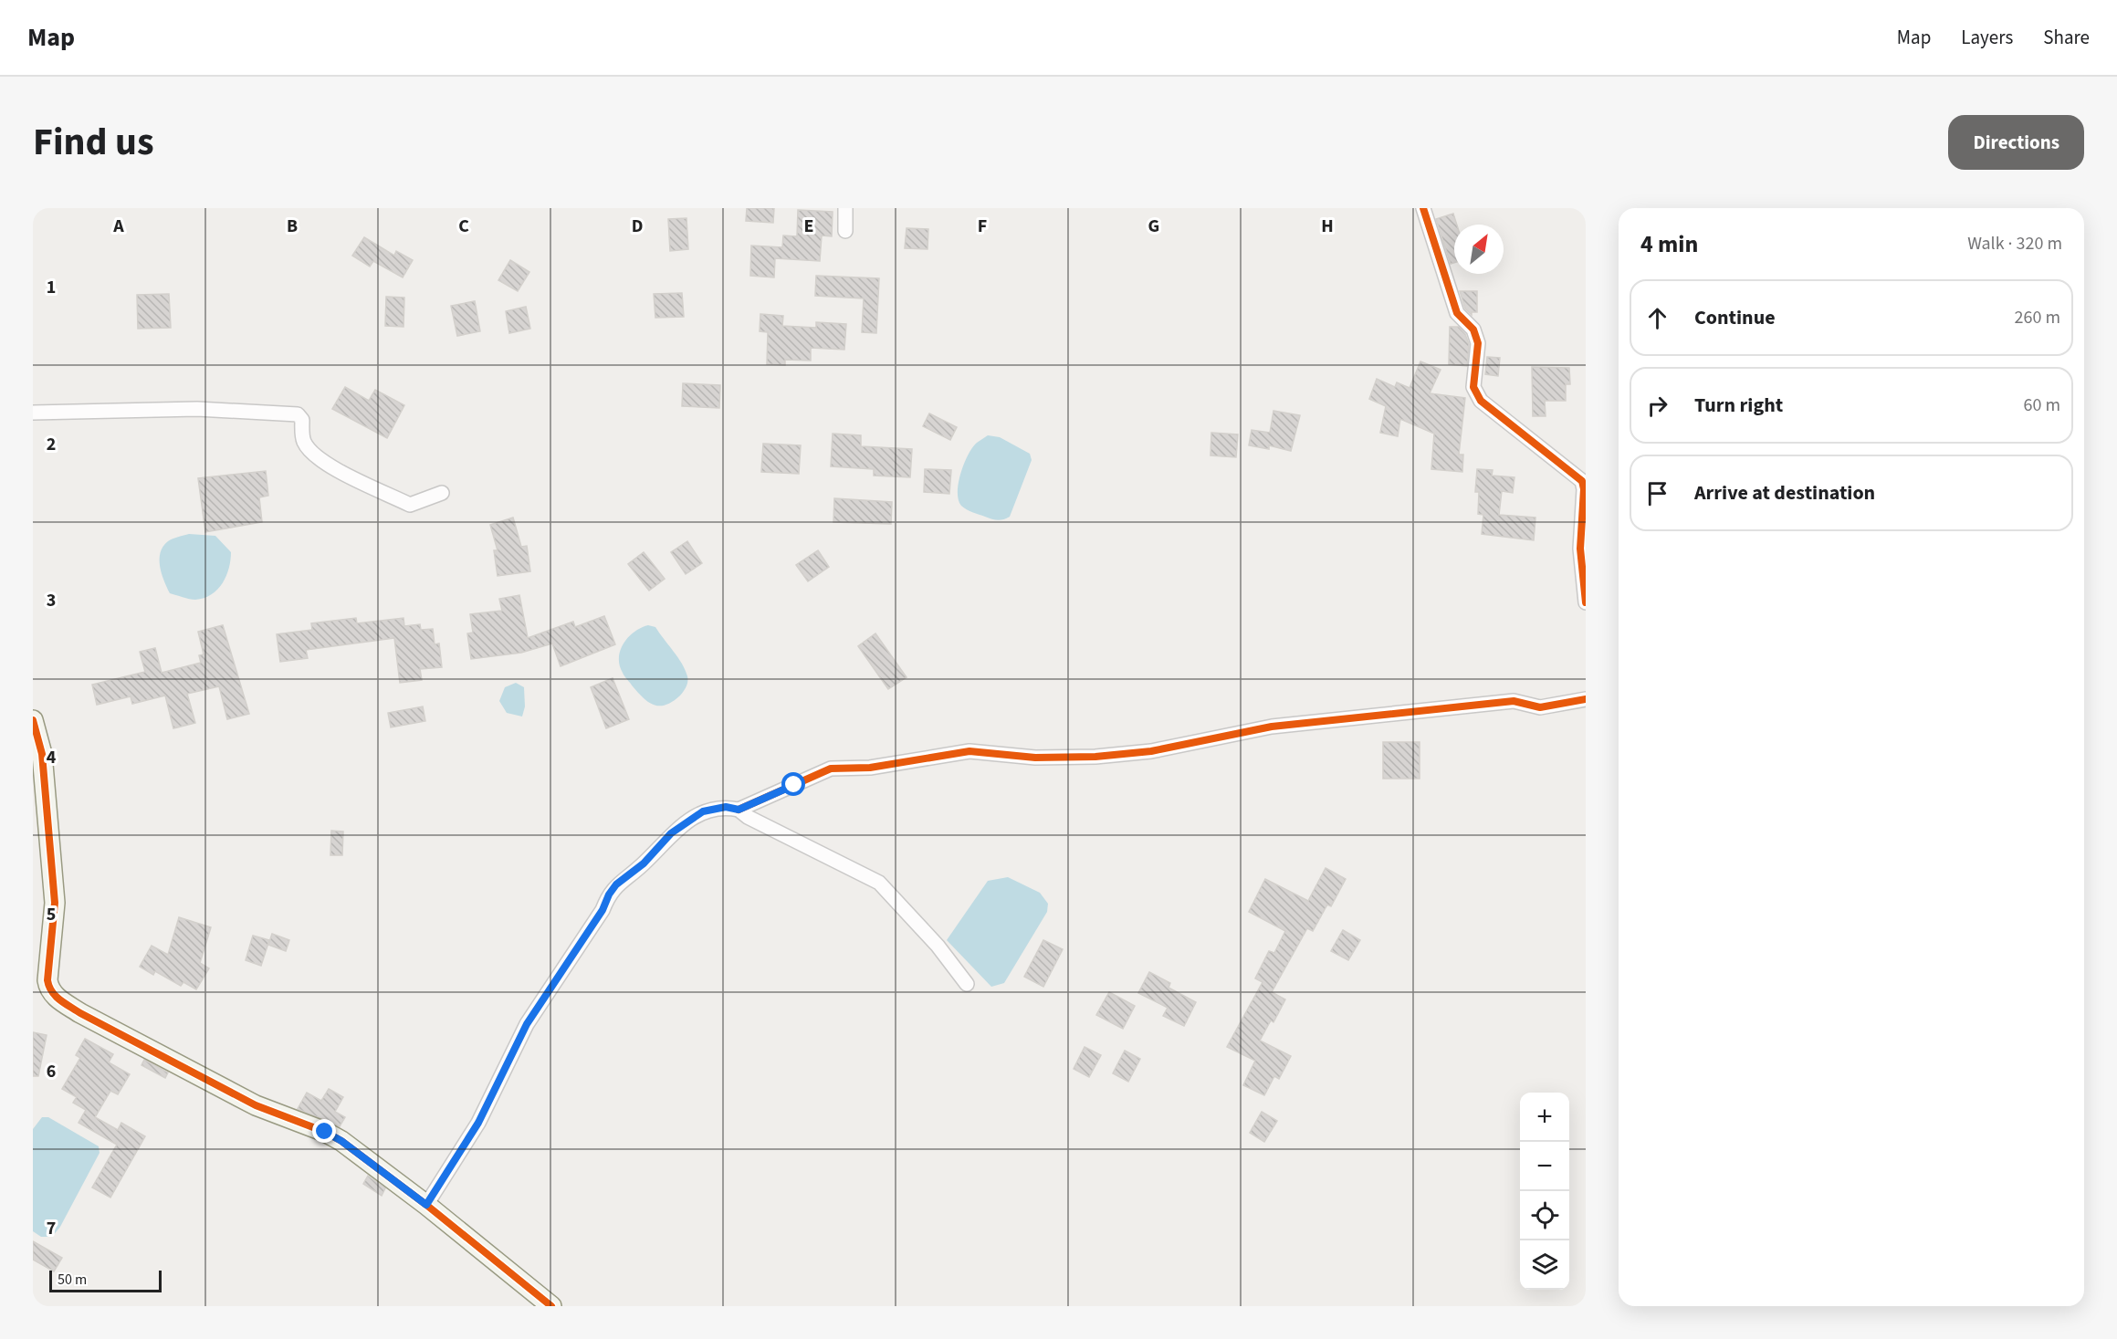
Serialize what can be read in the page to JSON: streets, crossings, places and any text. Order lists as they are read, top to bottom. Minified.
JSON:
{"scale_bar":"50 m","north":"top right","page":{"header":"Map","nav":["Map","Layers","Share"],"title":"Find us","buttons":"Directions","heading":["4 min","Walk · 320 m"],"list":[["Continue","260 m"],["Turn right","60 m"],"Arrive at destination"],"map_buttons":["+","−"],"scale":"50 m"},"grid":{"columns":["A","B","C","D","E","F","G","H"],"rows":["1","2","3","4","5","6","7"]}}
